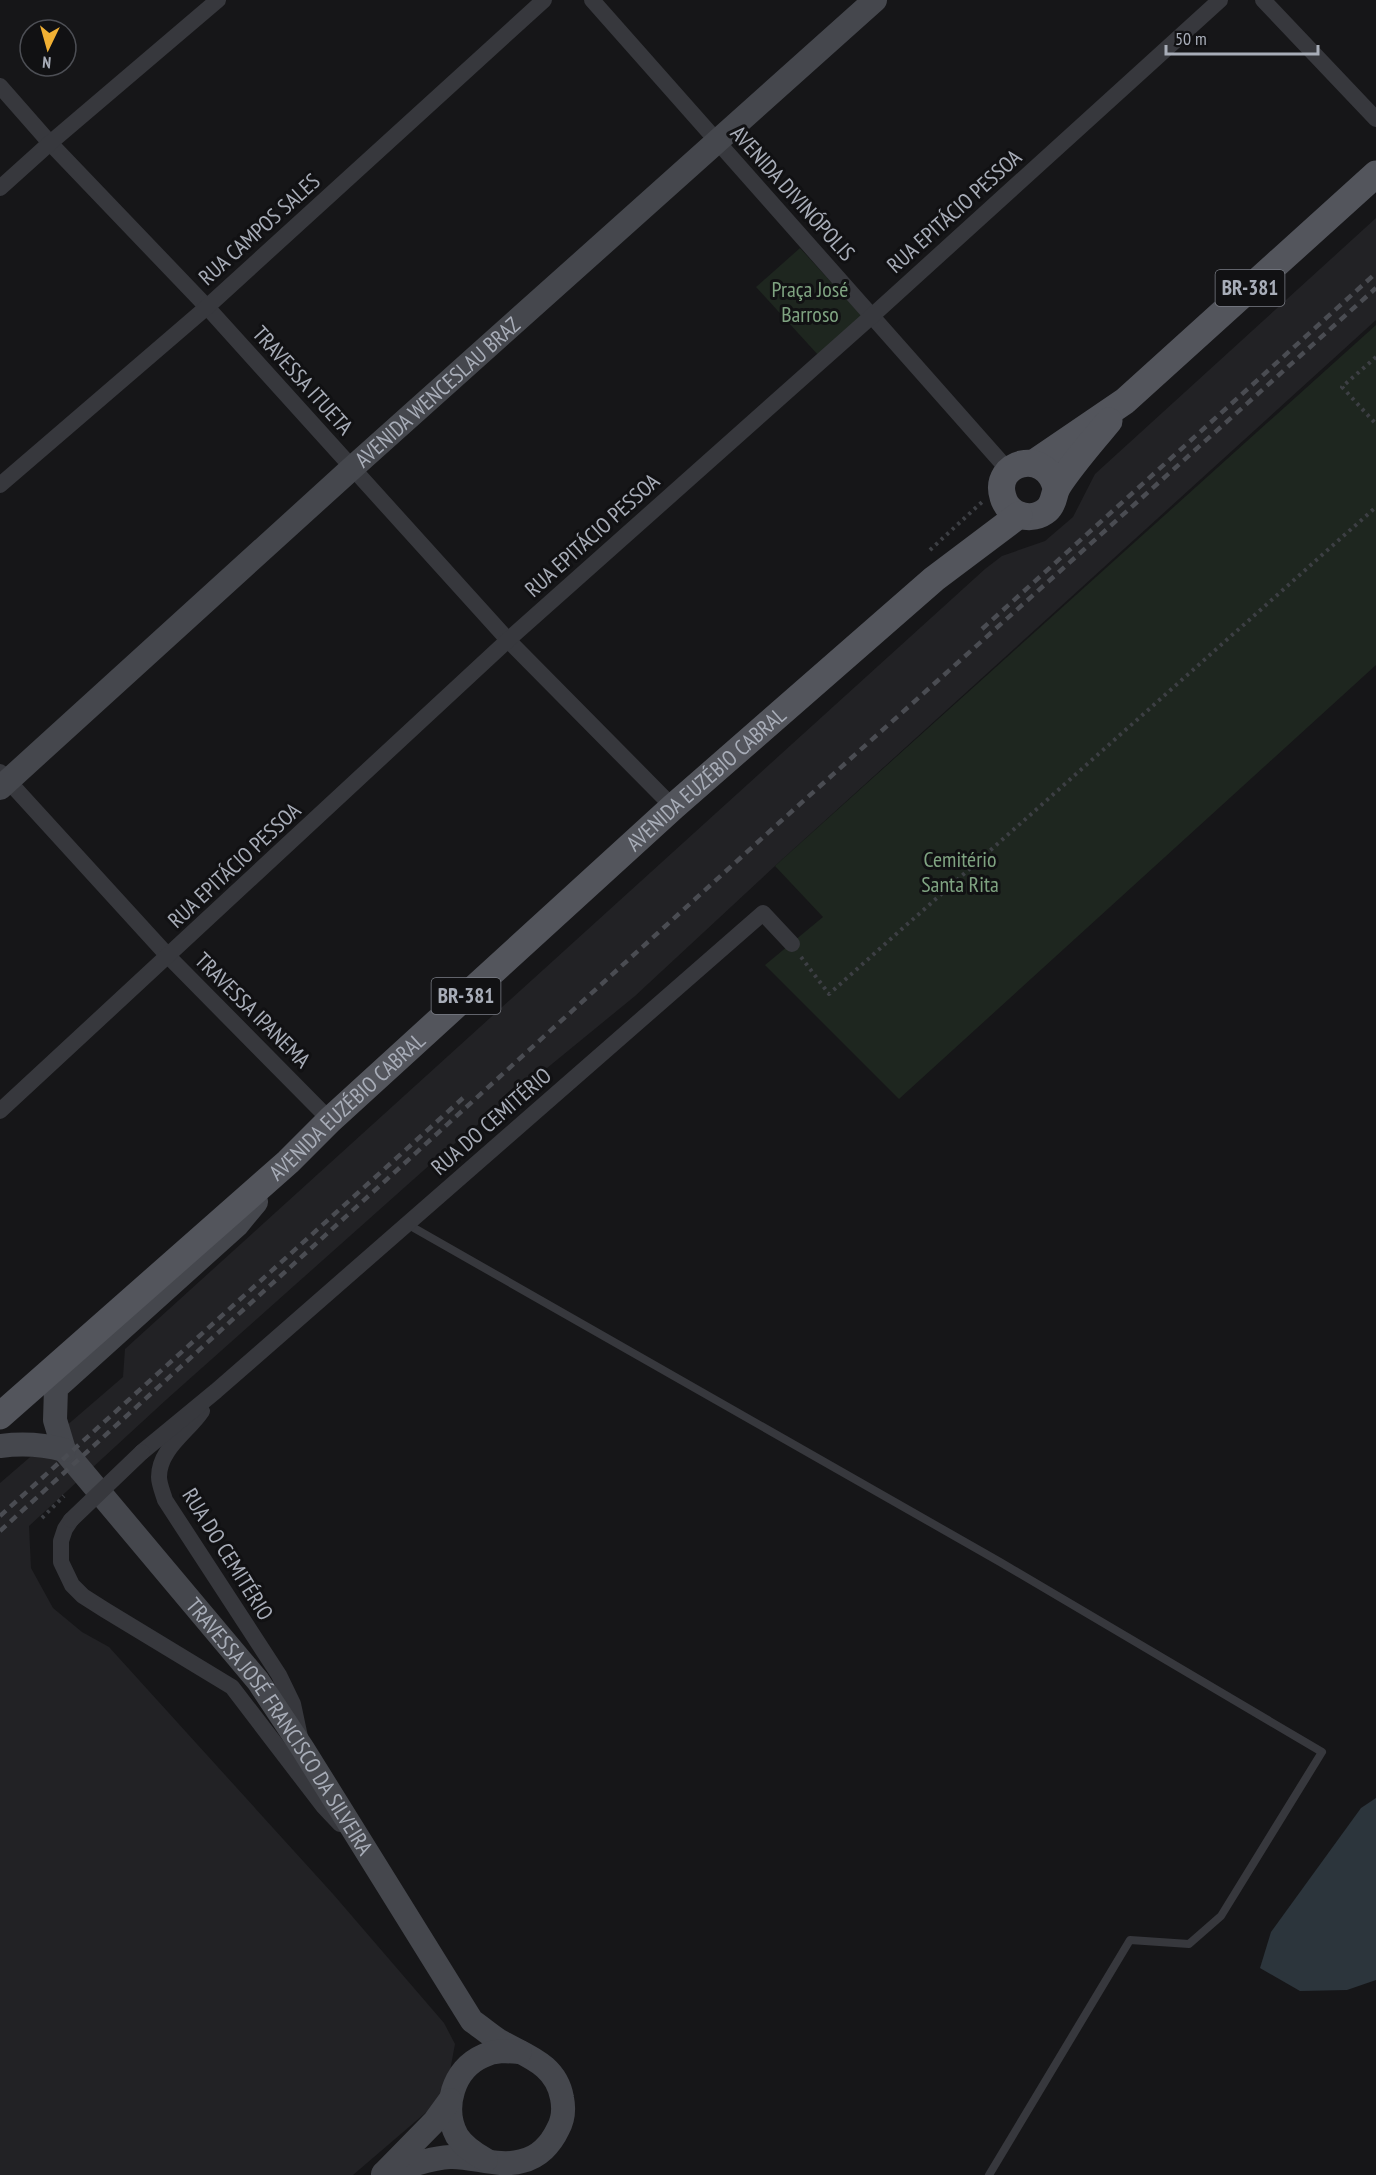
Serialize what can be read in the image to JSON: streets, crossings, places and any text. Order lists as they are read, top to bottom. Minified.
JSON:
{"streets":{"main road":["BR-381","AVENIDA EUZÉBIO CABRAL"],"street":["AVENIDA DIVINÓPOLIS","RUA EPITÁCIO PESSOA","RUA CAMPOS SALES","TRAVESSA ITUETA","AVENIDA WENCESLAU BRAZ","TRAVESSA IPANEMA","RUA DO CEMITÉRIO","TRAVESSA JOSÉ FRANCISCO DA SILVEIRA"]},"crossings":[["AVENIDA DIVINÓPOLIS","RUA EPITÁCIO PESSOA"],["AVENIDA DIVINÓPOLIS","AVENIDA WENCESLAU BRAZ"],["AVENIDA DIVINÓPOLIS","AVENIDA EUZÉBIO CABRAL"],["RUA EPITÁCIO PESSOA","TRAVESSA ITUETA"],["RUA EPITÁCIO PESSOA","TRAVESSA IPANEMA"],["RUA CAMPOS SALES","TRAVESSA ITUETA"],["TRAVESSA ITUETA","AVENIDA WENCESLAU BRAZ"],["TRAVESSA ITUETA","AVENIDA EUZÉBIO CABRAL"],["AVENIDA WENCESLAU BRAZ","TRAVESSA IPANEMA"],["AVENIDA EUZÉBIO CABRAL","TRAVESSA IPANEMA"],["AVENIDA EUZÉBIO CABRAL","TRAVESSA JOSÉ FRANCISCO DA SILVEIRA"],["RUA DO CEMITÉRIO","TRAVESSA JOSÉ FRANCISCO DA SILVEIRA"]],"parks":["Praça José Barroso","Cemitério Santa Rita"],"scale_bar":"50 m","north":"bottom"}
